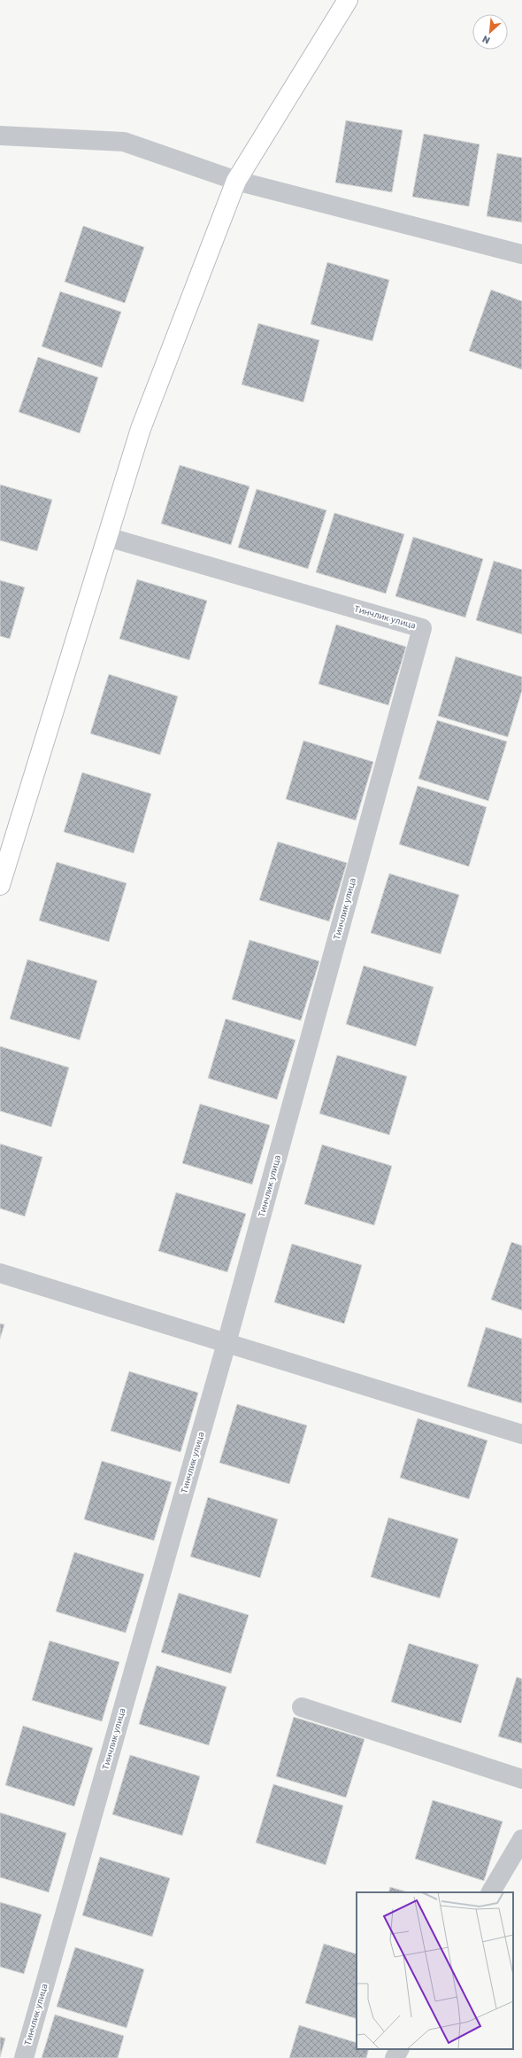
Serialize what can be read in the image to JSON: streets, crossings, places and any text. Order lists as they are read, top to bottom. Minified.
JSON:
{"streets":{"street":["Тинчлик улица"]},"north":"bottom left"}
